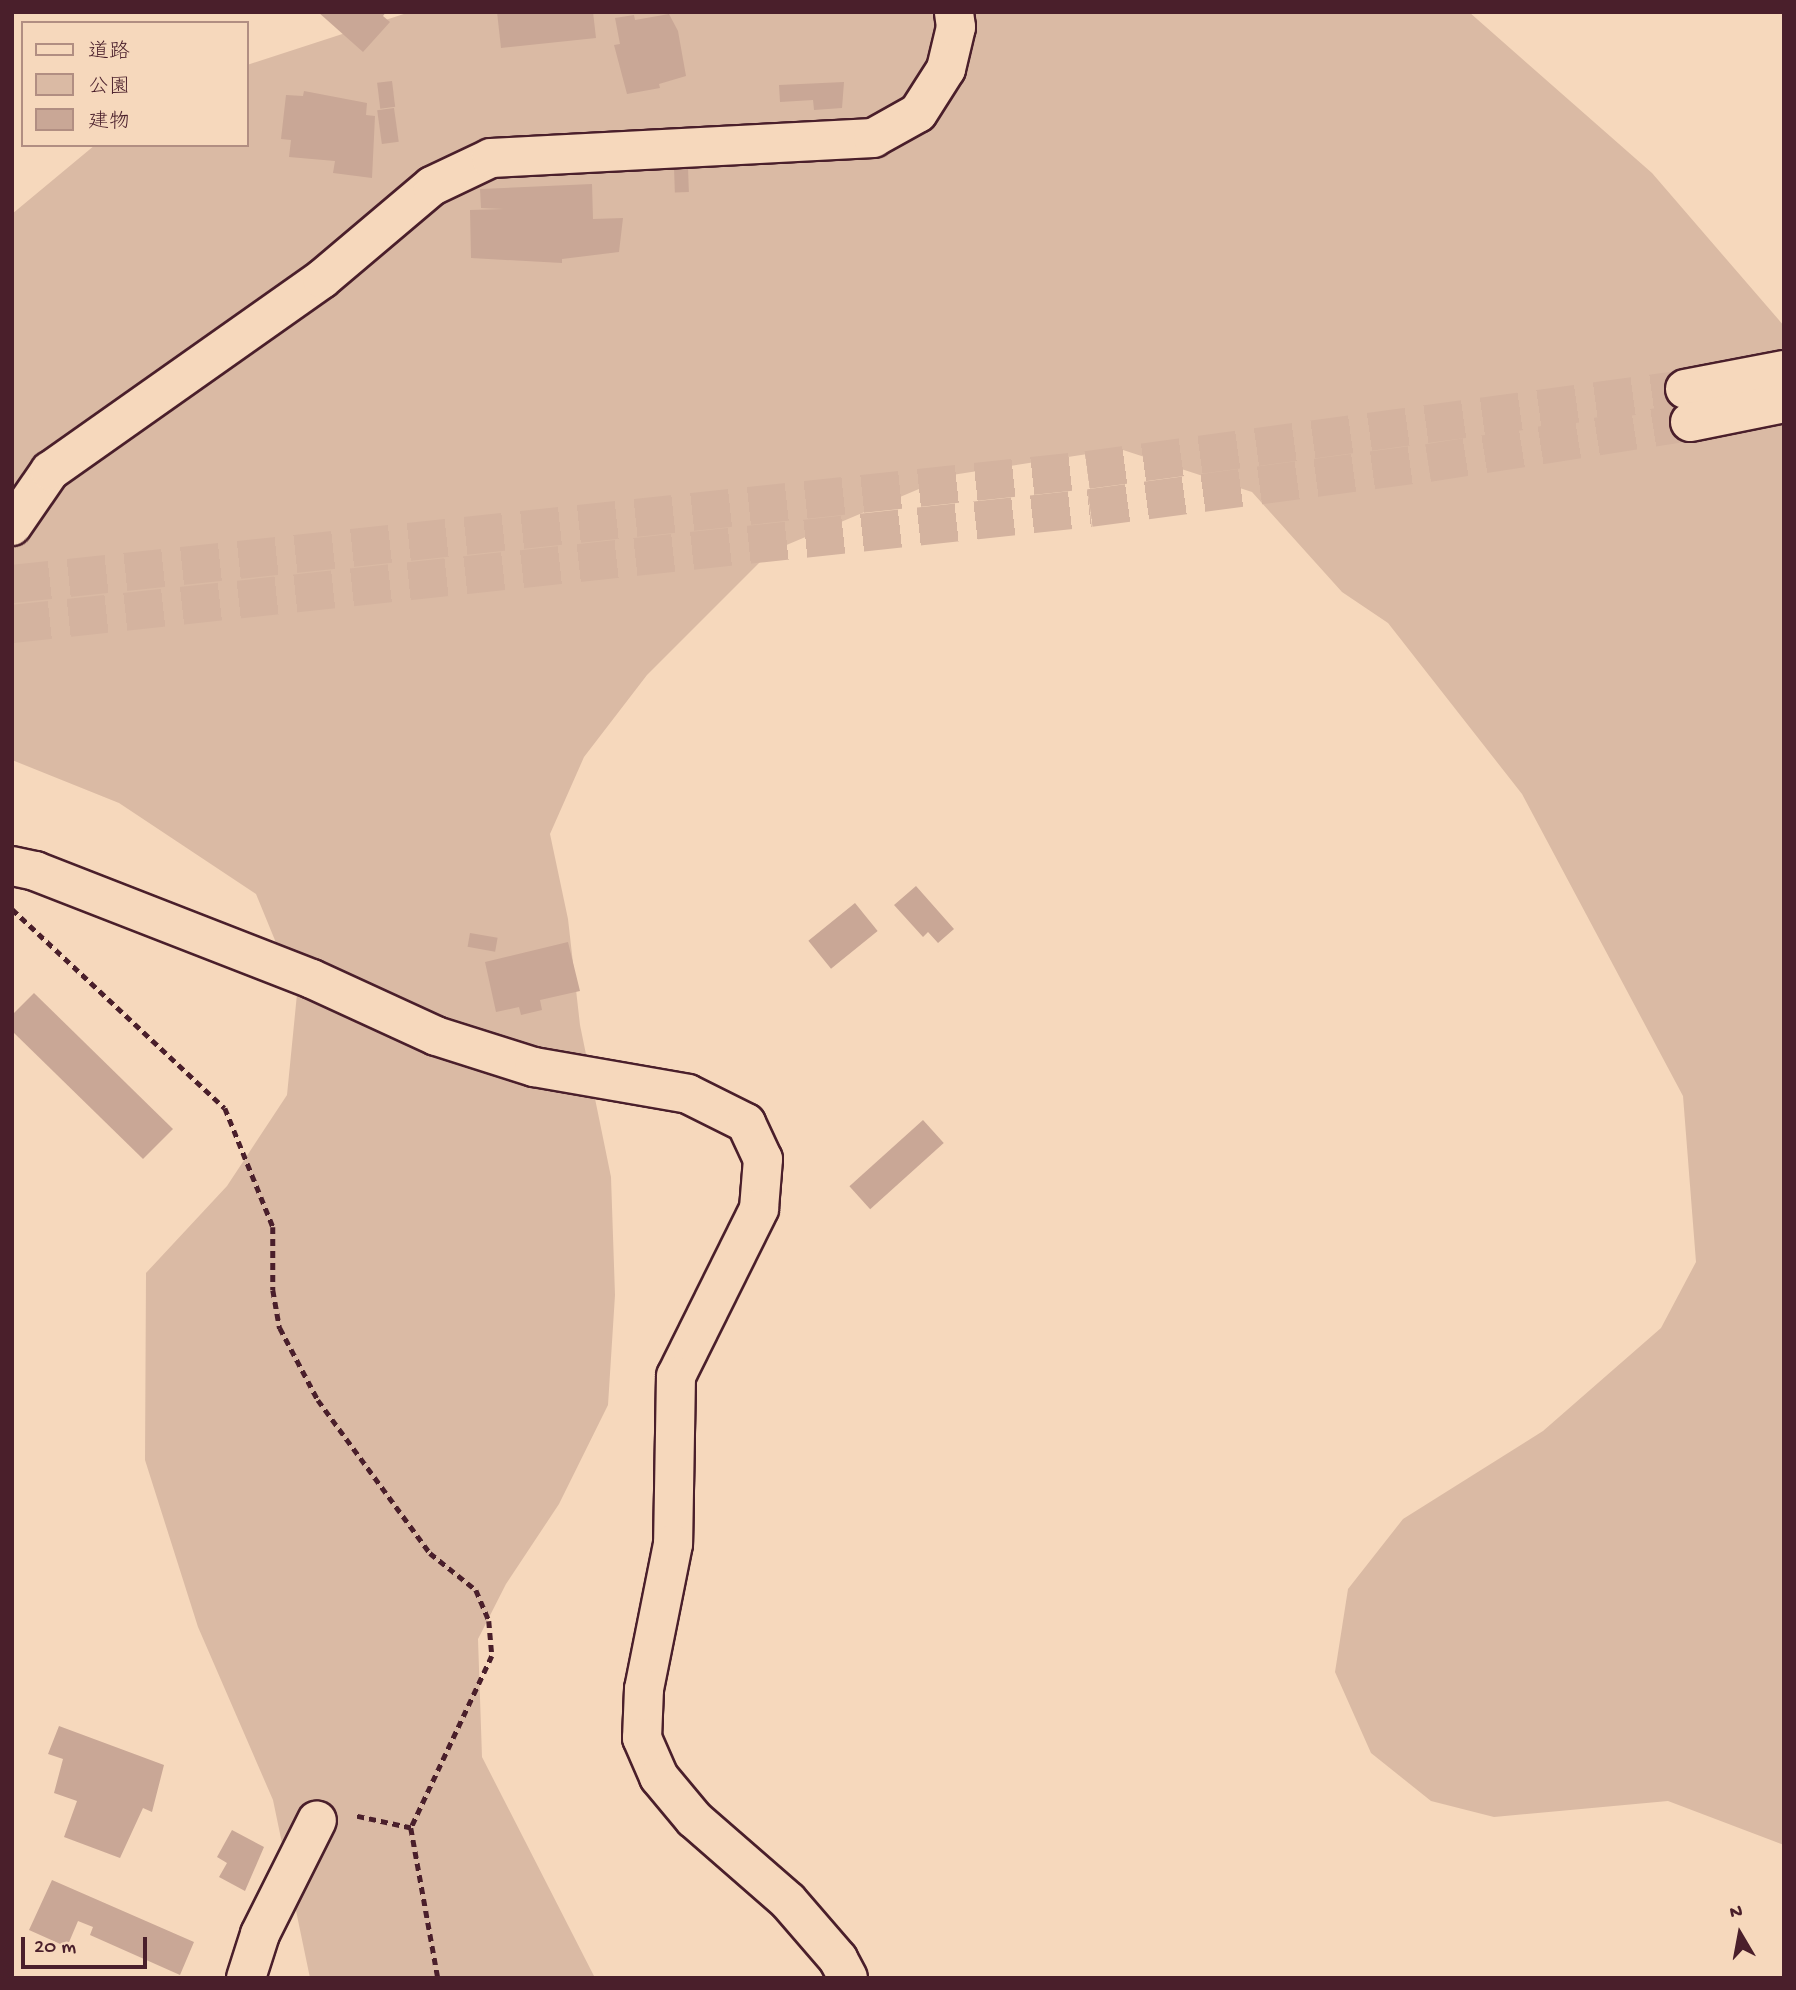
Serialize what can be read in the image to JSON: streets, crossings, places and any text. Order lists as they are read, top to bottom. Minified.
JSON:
{"legend":["道路","公園","建物"],"scale_bar":"20 m","north":"top"}
